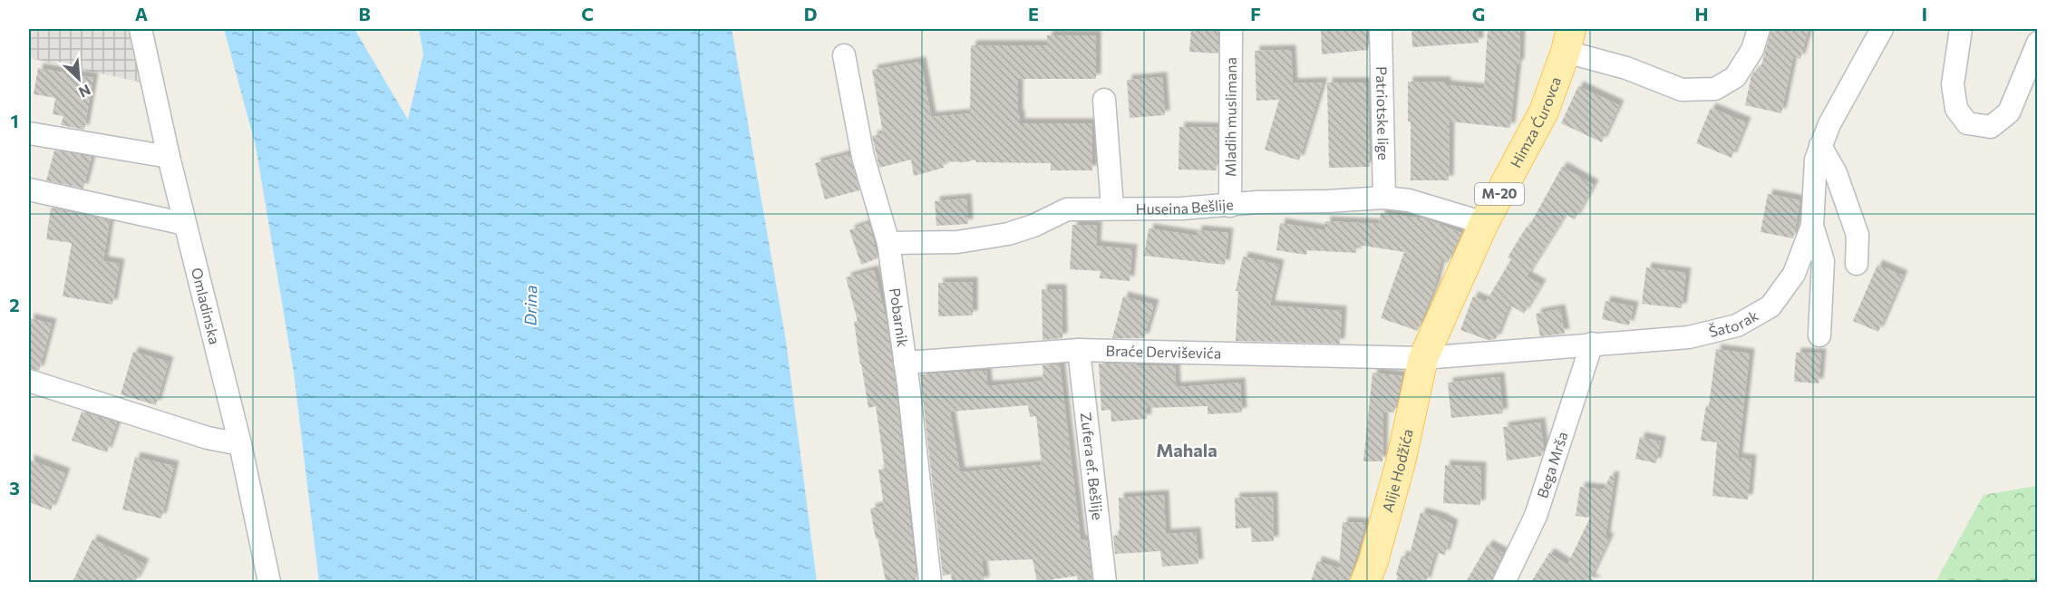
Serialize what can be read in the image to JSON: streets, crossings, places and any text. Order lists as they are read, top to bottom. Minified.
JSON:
{"streets":{"main road":["Himza Ćurovca","M-20","Alije Hodžića"],"street":["Patriotske lige","Mladih muslimana","Huseina Bešlije","Omladinska","Pobarnik","Šatorak","Braće Derviševića","Bega Mrša","Zufera ef. Bešlije"]},"crossings":[["Patriotske lige","Huseina Bešlije"],["Mladih muslimana","Huseina Bešlije"],["Himza Ćurovca","Huseina Bešlije"],["Himza Ćurovca","Šatorak"],["Himza Ćurovca","Braće Derviševića"],["Himza Ćurovca","Alije Hodžića"],["Huseina Bešlije","Pobarnik"],["Pobarnik","Braće Derviševića"],["Šatorak","Braće Derviševića"],["Šatorak","Bega Mrša"],["Šatorak","Alije Hodžića"],["Braće Derviševića","Zufera ef. Bešlije"],["Braće Derviševića","Alije Hodžića"]],"districts":["Mahala"],"water":["Drina"],"north":"bottom right","grid":{"columns":["A","B","C","D","E","F","G","H","I"],"rows":["1","2","3"]}}
